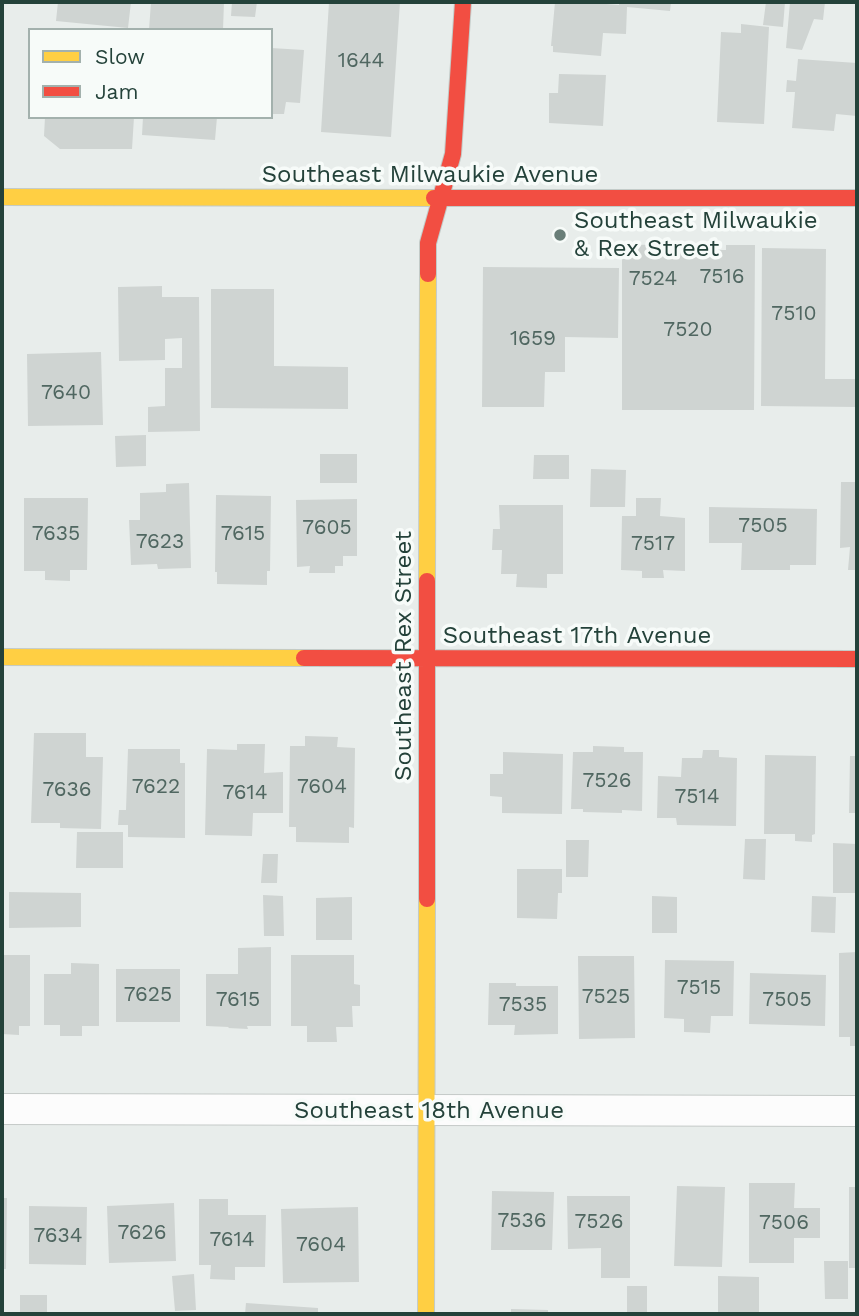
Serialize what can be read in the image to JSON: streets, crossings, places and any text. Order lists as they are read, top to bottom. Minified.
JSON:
{"streets":{"street":["Southeast Milwaukie Avenue","Southeast 17th Avenue","Southeast Rex Street","Southeast 18th Avenue"]},"crossings":[["Southeast Milwaukie Avenue","Southeast Rex Street"],["Southeast 17th Avenue","Southeast Rex Street"],["Southeast Rex Street","Southeast 18th Avenue"]],"places":["Southeast Milwaukie & Rex Street"],"house_numbers":["1644","7516","7524","7510","7520","1659","7640","7505","7605","7635","7615","7623","7517","7526","7622","7604","7636","7614","7514","7515","7625","7525","7615","7505","7535","7536","7526","7506","7626","7634","7614","7604"],"legend":["Slow","Jam"]}
